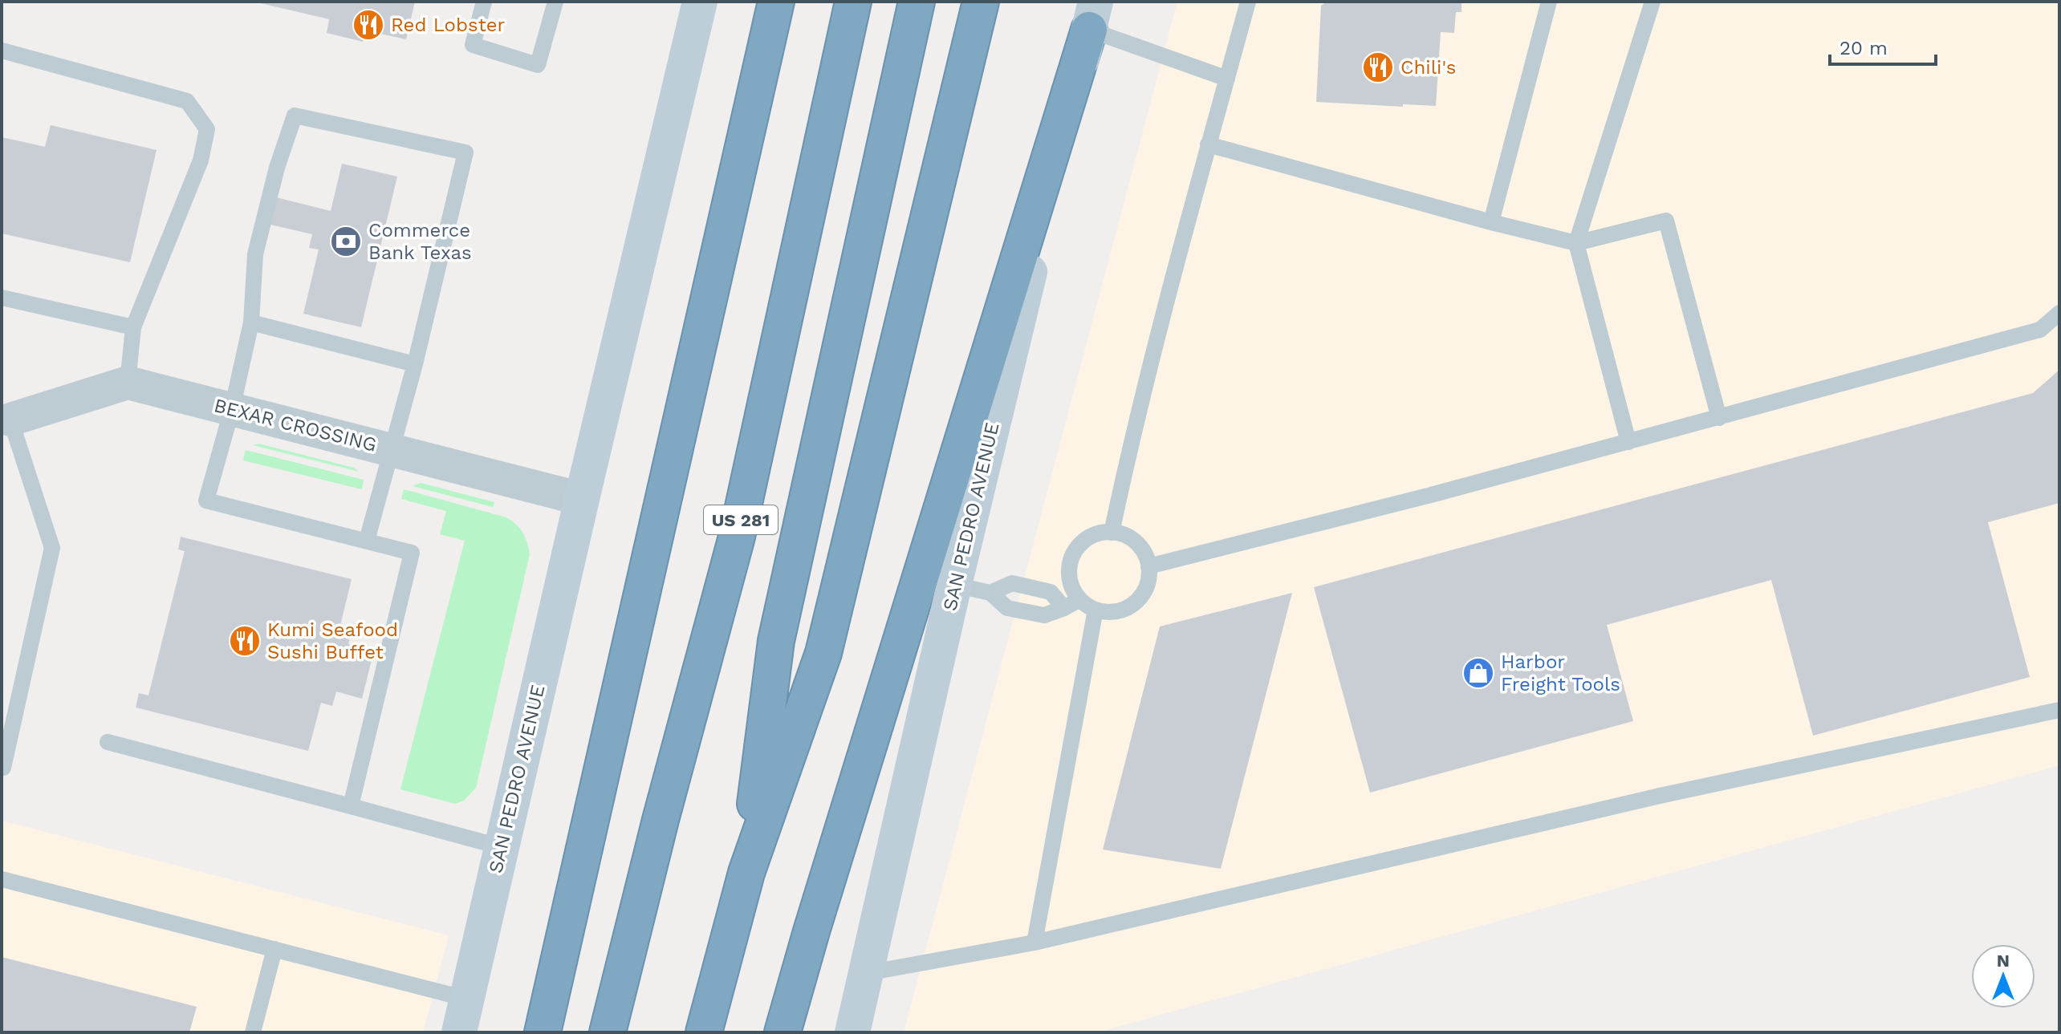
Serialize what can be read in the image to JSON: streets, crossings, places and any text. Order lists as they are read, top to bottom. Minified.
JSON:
{"streets":{"highway":["US 281"],"main road":["SAN PEDRO AVENUE"],"street":["BEXAR CROSSING"]},"crossings":[["BEXAR CROSSING","SAN PEDRO AVENUE"]],"places":{"restaurant":["Red Lobster","Chili's","Kumi Seafood Sushi Buffet"],"bank":["Commerce Bank Texas"],"shop":["Harbor Freight Tools"]},"scale_bar":"20 m","north":"top"}
